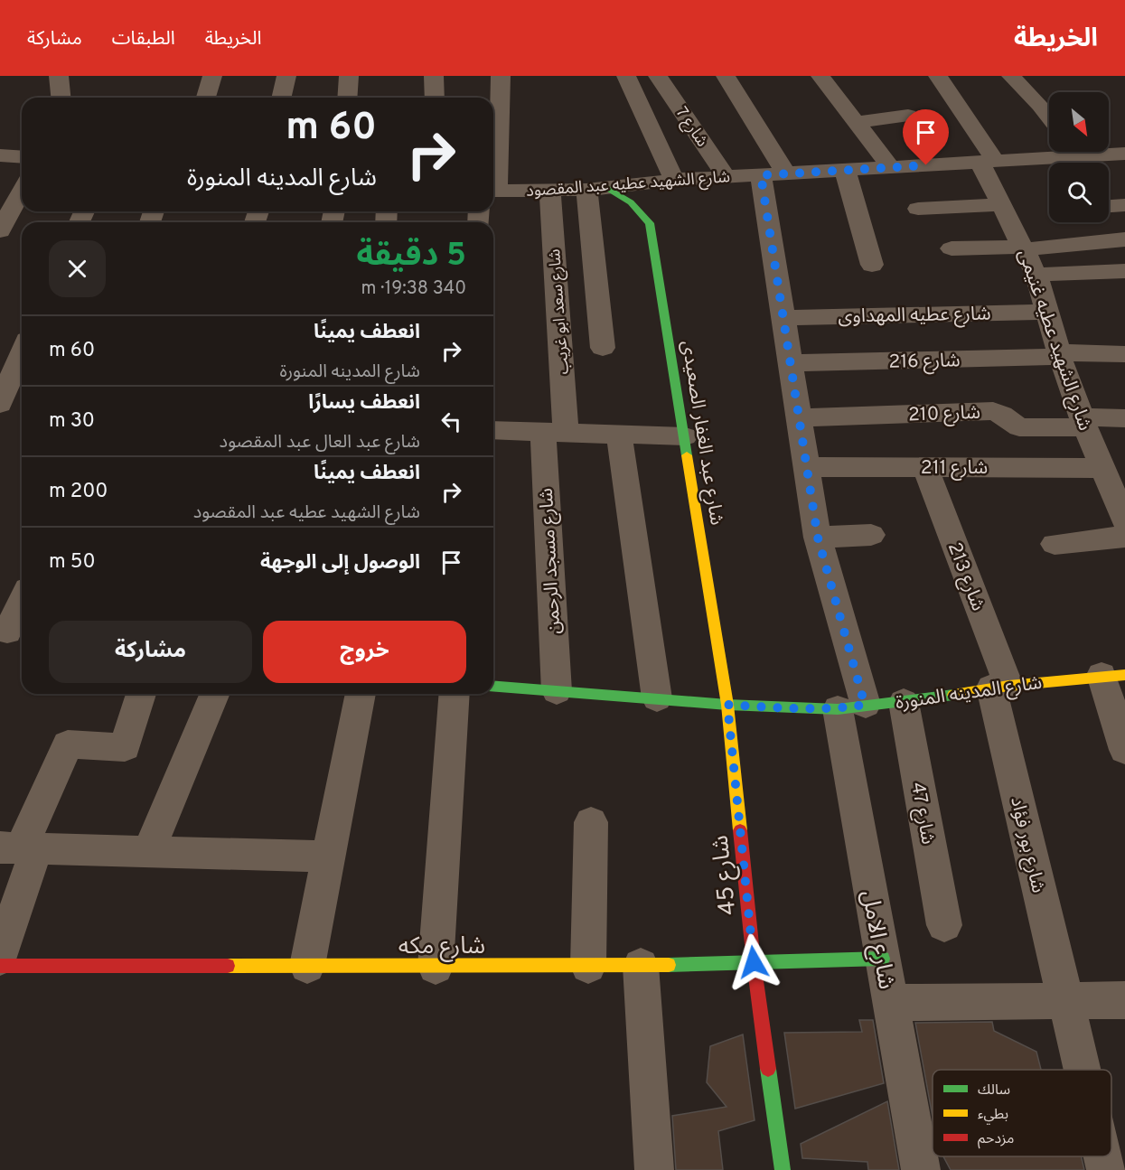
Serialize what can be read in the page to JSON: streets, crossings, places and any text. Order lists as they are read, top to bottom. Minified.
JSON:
{"streets":{"street":["شارع 7","شارع الشهيد عطيه عبد المقصود","شارع سعد ابو غريب","شارع عطيه المهداوى","شارع الشهيد عطيه غنيمى","شارع 216","شارع 210","شارع عبد الغفار الصعيدى","شارع 211","شارع مسجد الرحمن","شارع 213","شارع المدينه المنورة","شارع 47","شارع بور فؤاد","شارع 45","شارع الامل","شارع مكه"]},"crossings":[["شارع 7","شارع الشهيد عطيه عبد المقصود"],["شارع الشهيد عطيه عبد المقصود","شارع سعد ابو غريب"],["شارع الشهيد عطيه عبد المقصود","شارع الشهيد عطيه غنيمى"],["شارع الشهيد عطيه عبد المقصود","شارع عبد الغفار الصعيدى"],["شارع الشهيد عطيه عبد المقصود","شارع الامل"],["شارع سعد ابو غريب","شارع مسجد الرحمن"],["شارع عطيه المهداوى","شارع الشهيد عطيه غنيمى"],["شارع عطيه المهداوى","شارع الامل"],["شارع الشهيد عطيه غنيمى","شارع 216"],["شارع الشهيد عطيه غنيمى","شارع 210"],["شارع الشهيد عطيه غنيمى","شارع 211"],["شارع 216","شارع الامل"],["شارع 210","شارع الامل"],["شارع عبد الغفار الصعيدى","شارع المدينه المنورة"],["شارع عبد الغفار الصعيدى","شارع 45"],["شارع 211","شارع 213"],["شارع 211","شارع الامل"],["شارع مسجد الرحمن","شارع المدينه المنورة"],["شارع 213","شارع المدينه المنورة"],["شارع 213","شارع بور فؤاد"],["شارع المدينه المنورة","شارع 47"],["شارع المدينه المنورة","شارع بور فؤاد"],["شارع المدينه المنورة","شارع 45"],["شارع المدينه المنورة","شارع الامل"],["شارع 45","شارع مكه"],["شارع الامل","شارع مكه"]],"legend":["سالك","بطيء","مزدحم"],"north":"bottom right","page":{"header":"الخريطة","nav":["الخريطة","الطبقات","مشاركة"],"turn":["60 m","شارع المدينه المنورة"],"heading":["5 دقيقة","340 m · 19:38"],"list":[{"name":"انعطف يمينًا","note":"شارع المدينه المنورة","value":"60 m"},{"name":"انعطف يسارًا","note":"شارع عبد العال عبد المقصود","value":"30 m"},{"name":"انعطف يمينًا","note":"شارع الشهيد عطيه عبد المقصود","value":"200 m"},{"name":"الوصول إلى الوجهة","value":"50 m"}],"buttons":["خروج","مشاركة"]}}
